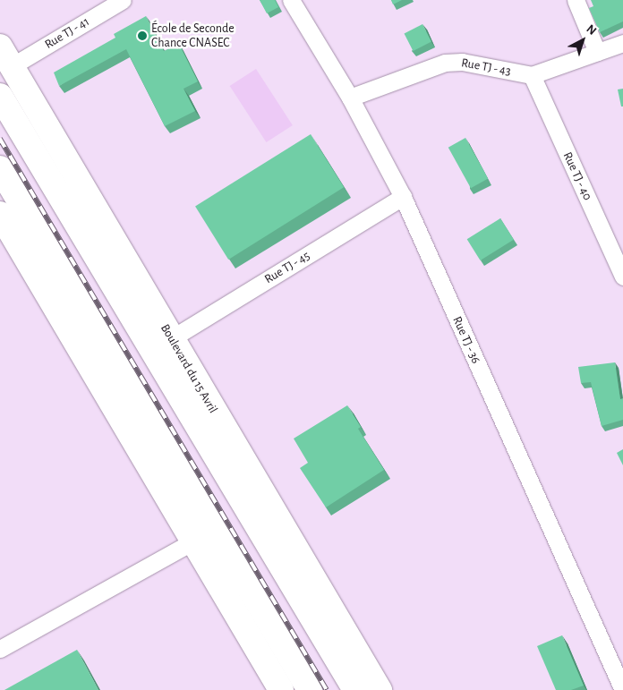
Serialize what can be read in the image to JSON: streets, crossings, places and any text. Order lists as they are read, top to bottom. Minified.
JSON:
{"streets":{"main road":["Boulevard du 15 Avril"],"street":["Rue TJ - 41","Rue TJ - 43","Rue TJ - 40","Rue TJ - 45","Rue TJ - 36"]},"crossings":[["Rue TJ - 41","Boulevard du 15 Avril"],["Rue TJ - 43","Rue TJ - 40"],["Rue TJ - 43","Rue TJ - 36"],["Rue TJ - 45","Rue TJ - 36"],["Rue TJ - 45","Boulevard du 15 Avril"]],"places":["École de Seconde Chance CNASEC"],"north":"top right"}
